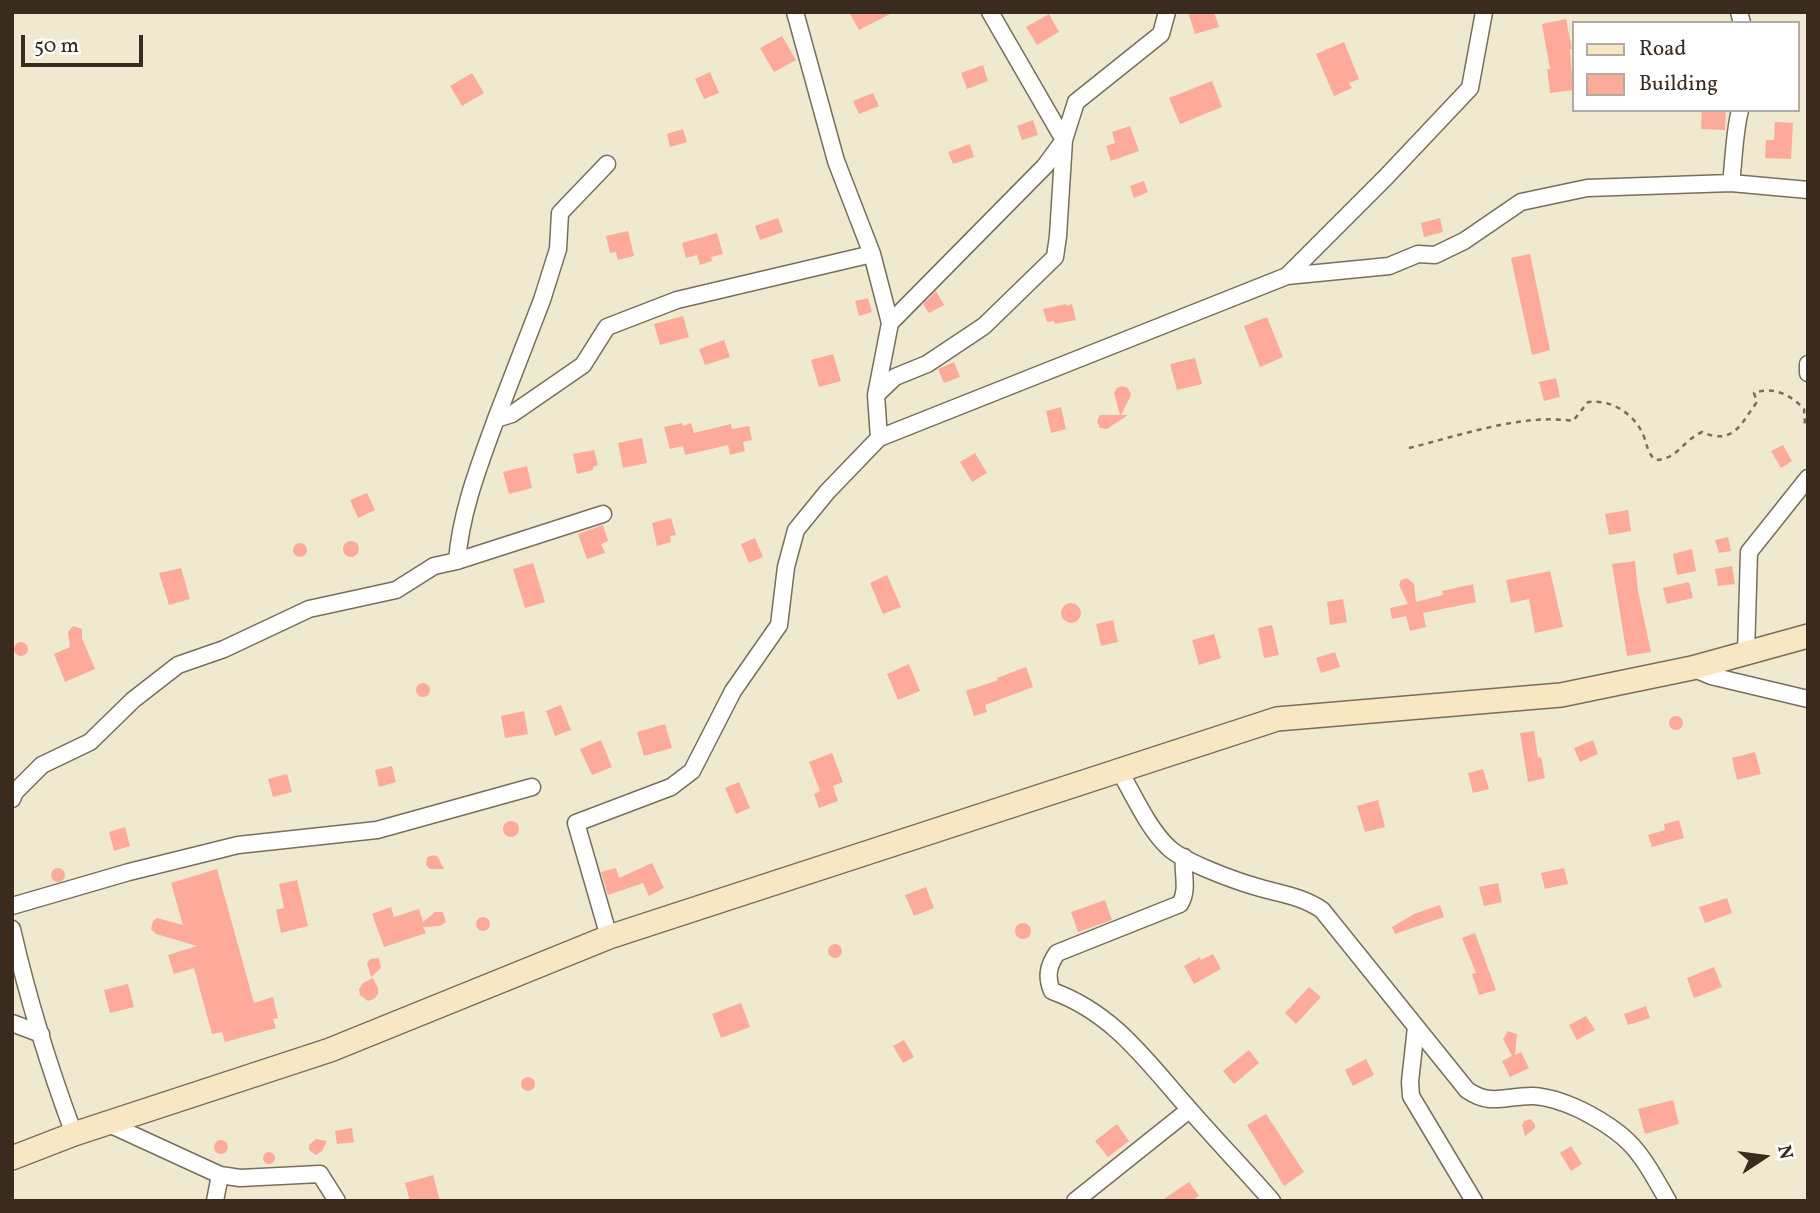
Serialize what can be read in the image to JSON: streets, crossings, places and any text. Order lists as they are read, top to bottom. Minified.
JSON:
{"legend":["Road","Building"],"scale_bar":"50 m","north":"right"}
